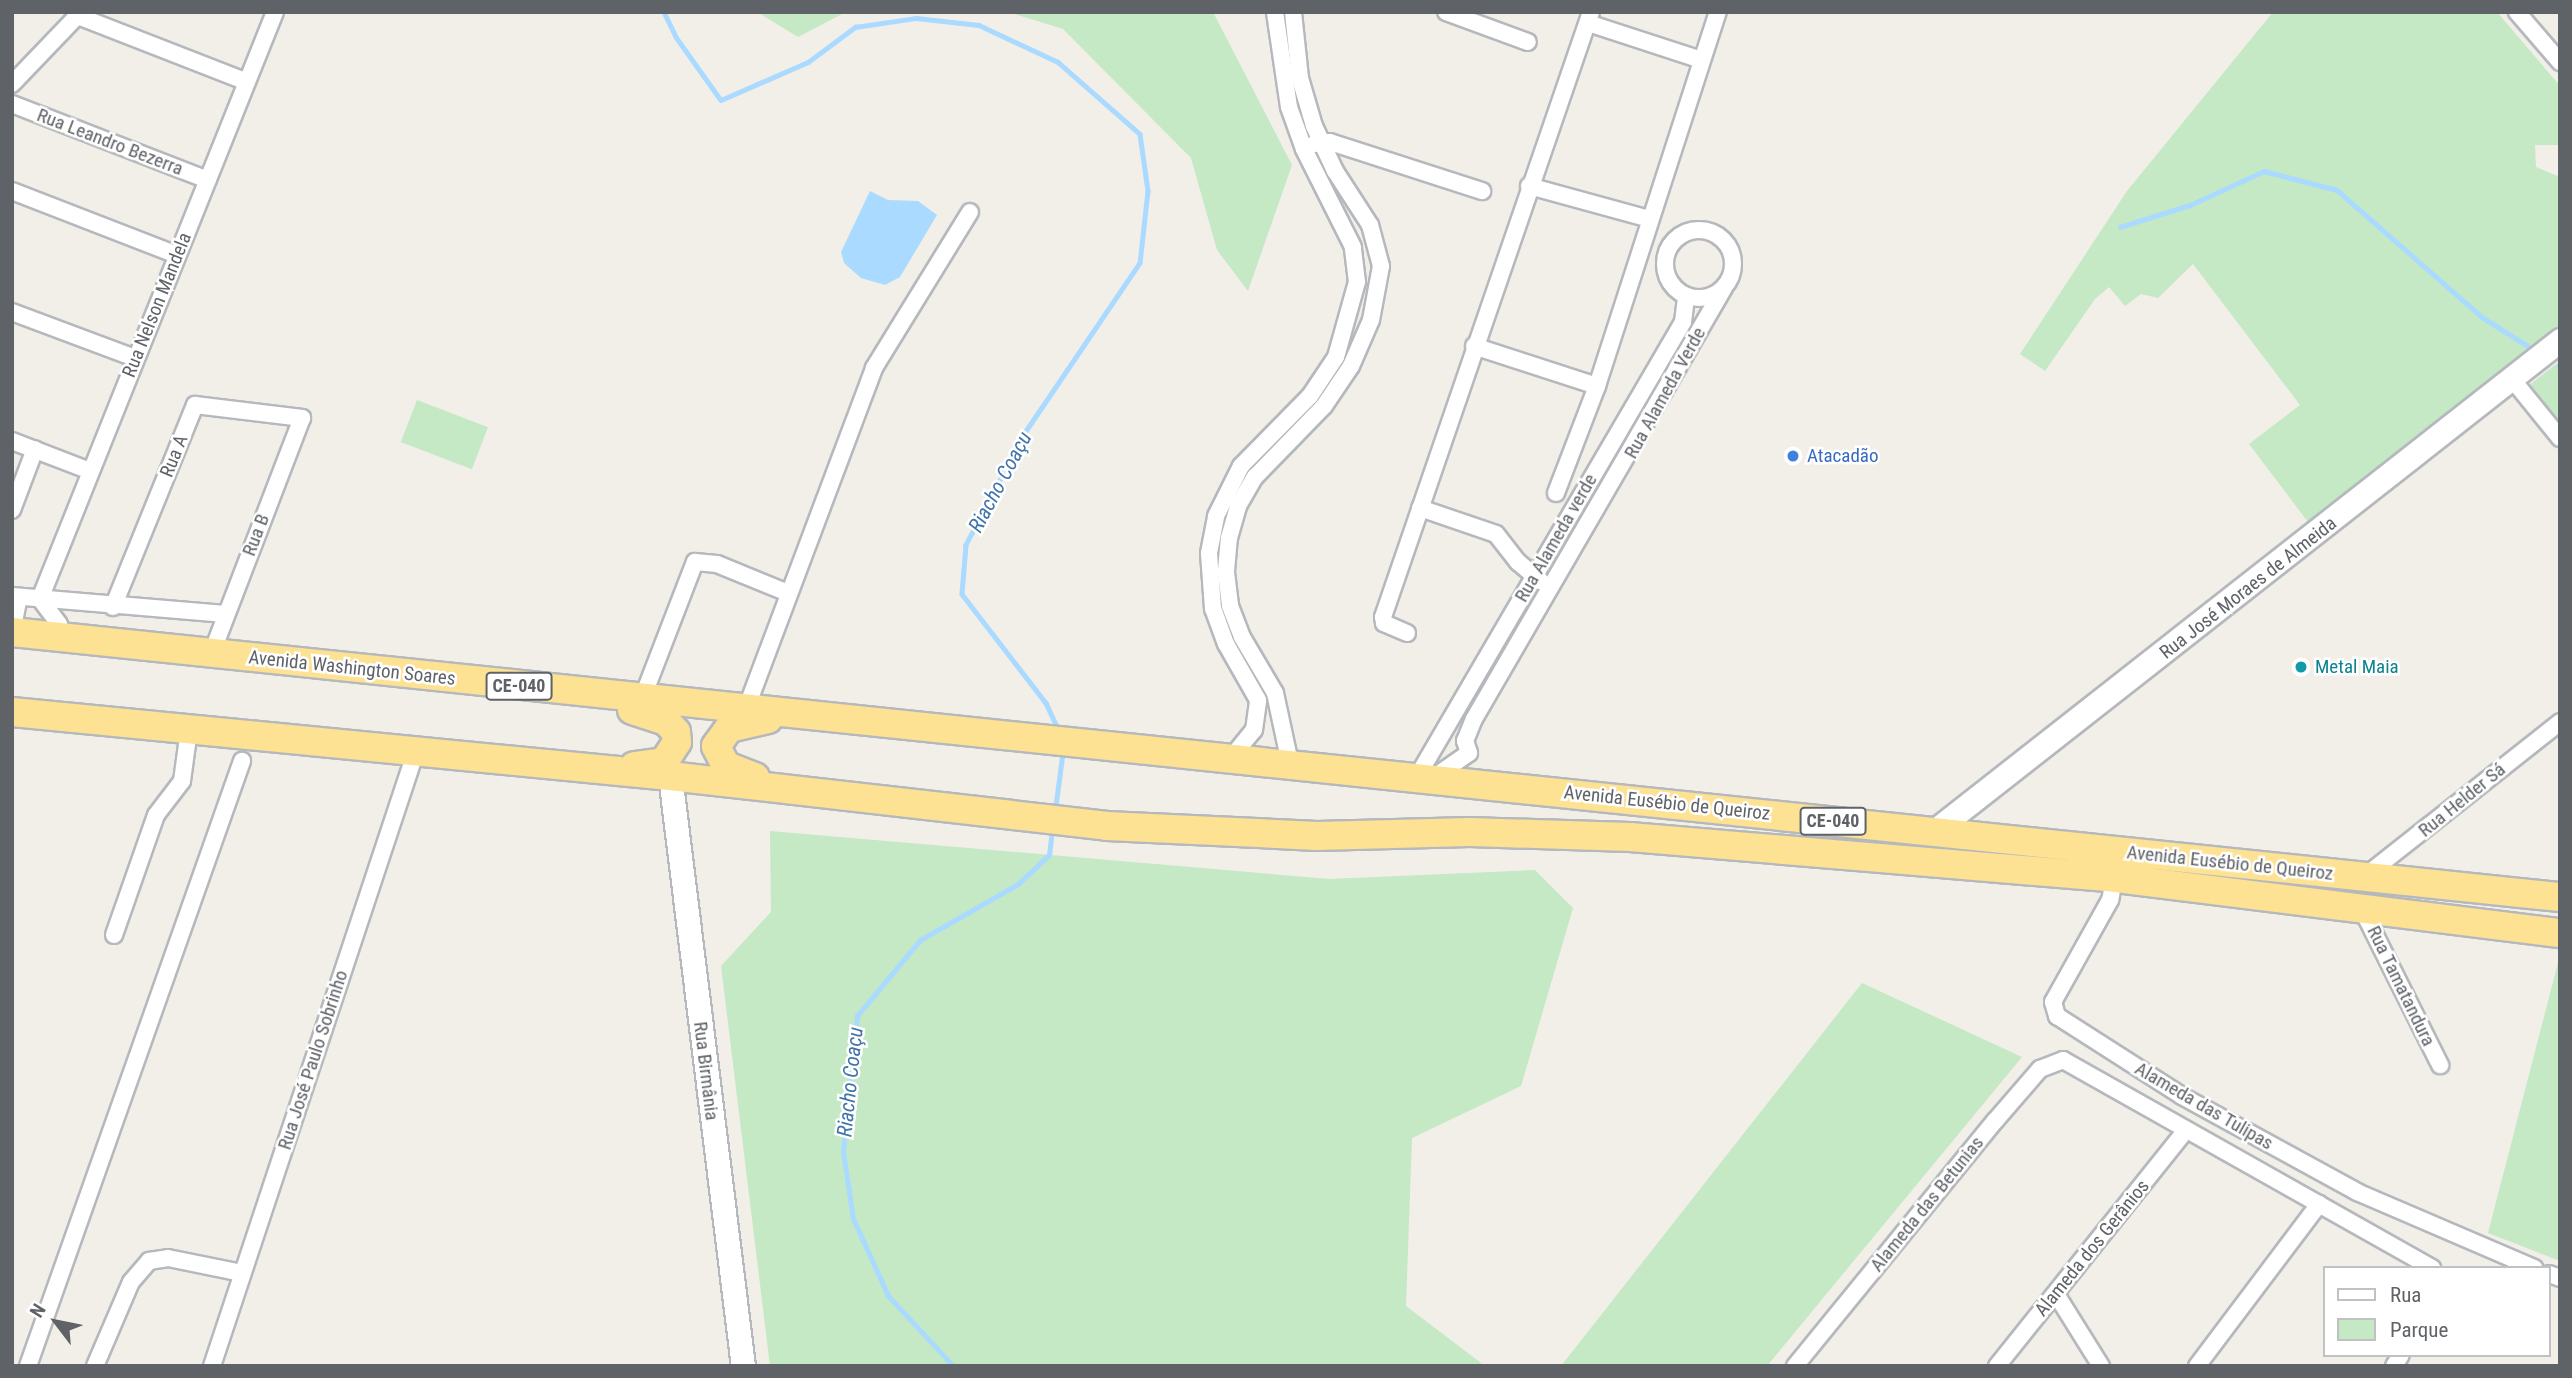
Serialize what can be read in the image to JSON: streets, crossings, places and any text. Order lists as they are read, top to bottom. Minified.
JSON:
{"streets":{"highway":["Avenida Washington Soares","CE-040","Avenida Eusébio de Queiroz"],"street":["Rua Leandro Bezerra","Rua Nelson Mandela","Rua Alameda Verde","Rua A","Rua B","Rua Alameda verde","Rua José Moraes de Almeida","Rua Helder Sá","Rua Tamatandura","Rua José Paulo Sobrinho","Rua Birmânia","Alameda das Tulipas","Alameda das Betunias","Alameda dos Gerânios"]},"crossings":[["Rua Leandro Bezerra","Rua Nelson Mandela"],["Rua Alameda Verde","Rua Alameda verde"],["Rua Alameda Verde","Avenida Eusébio de Queiroz"],["Rua A","Rua B"],["Rua B","Avenida Washington Soares"],["Rua Alameda verde","Avenida Eusébio de Queiroz"],["Rua José Moraes de Almeida","Avenida Eusébio de Queiroz"],["Avenida Washington Soares","Avenida Eusébio de Queiroz"],["CE-040","Avenida Eusébio de Queiroz"],["CE-040","Rua José Paulo Sobrinho"],["CE-040","Rua Birmânia"],["Rua Helder Sá","Avenida Eusébio de Queiroz"],["Avenida Eusébio de Queiroz","Rua Tamatandura"],["Avenida Eusébio de Queiroz","Alameda das Tulipas"],["Alameda das Betunias","Alameda dos Gerânios"]],"water":["Riacho Coaçu"],"places":["Atacadão","Metal Maia"],"legend":["Rua","Parque"],"north":"top left"}
